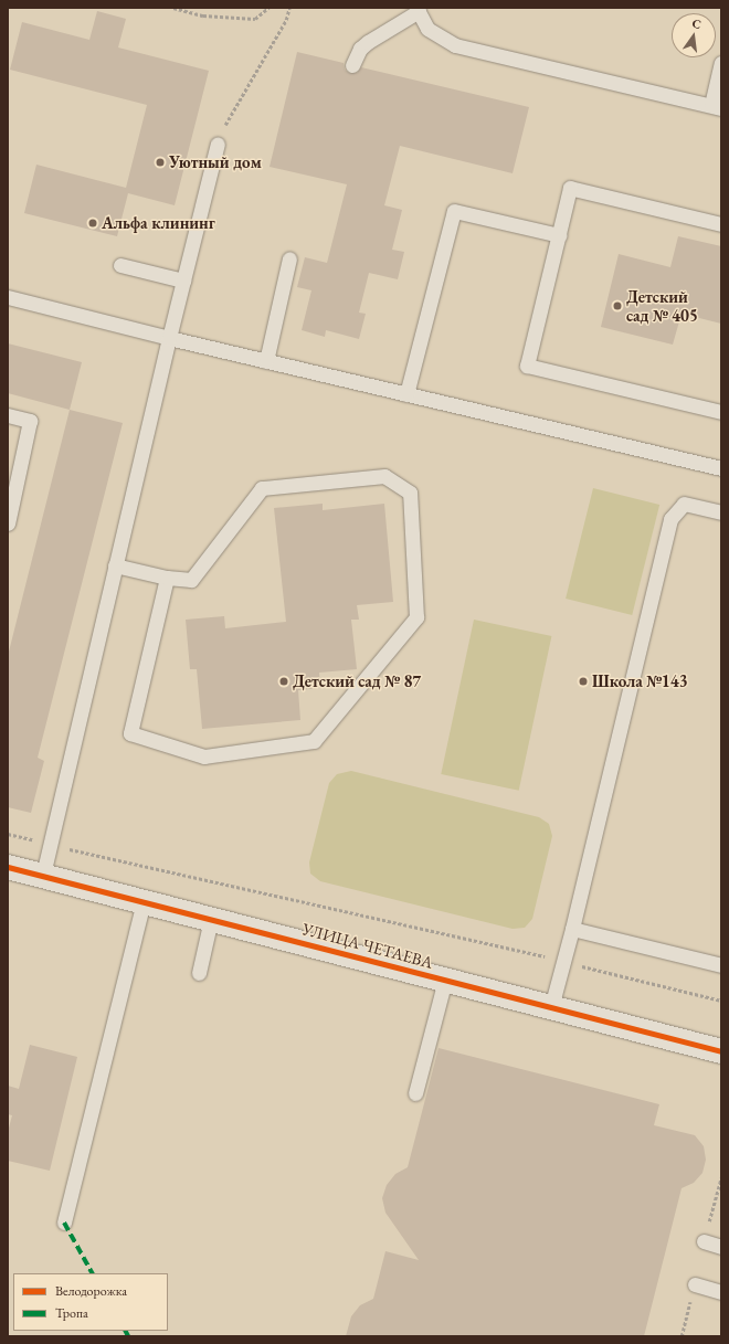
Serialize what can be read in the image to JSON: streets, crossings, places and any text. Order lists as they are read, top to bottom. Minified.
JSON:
{"streets":{"street":["УЛИЦА ЧЕТАЕВА"]},"places":["Уютный дом","Альфа клининг","Детский сад № 405","Детский сад № 87","Школа №143"],"legend":["Велодорожка","Тропа"],"north":"top"}
